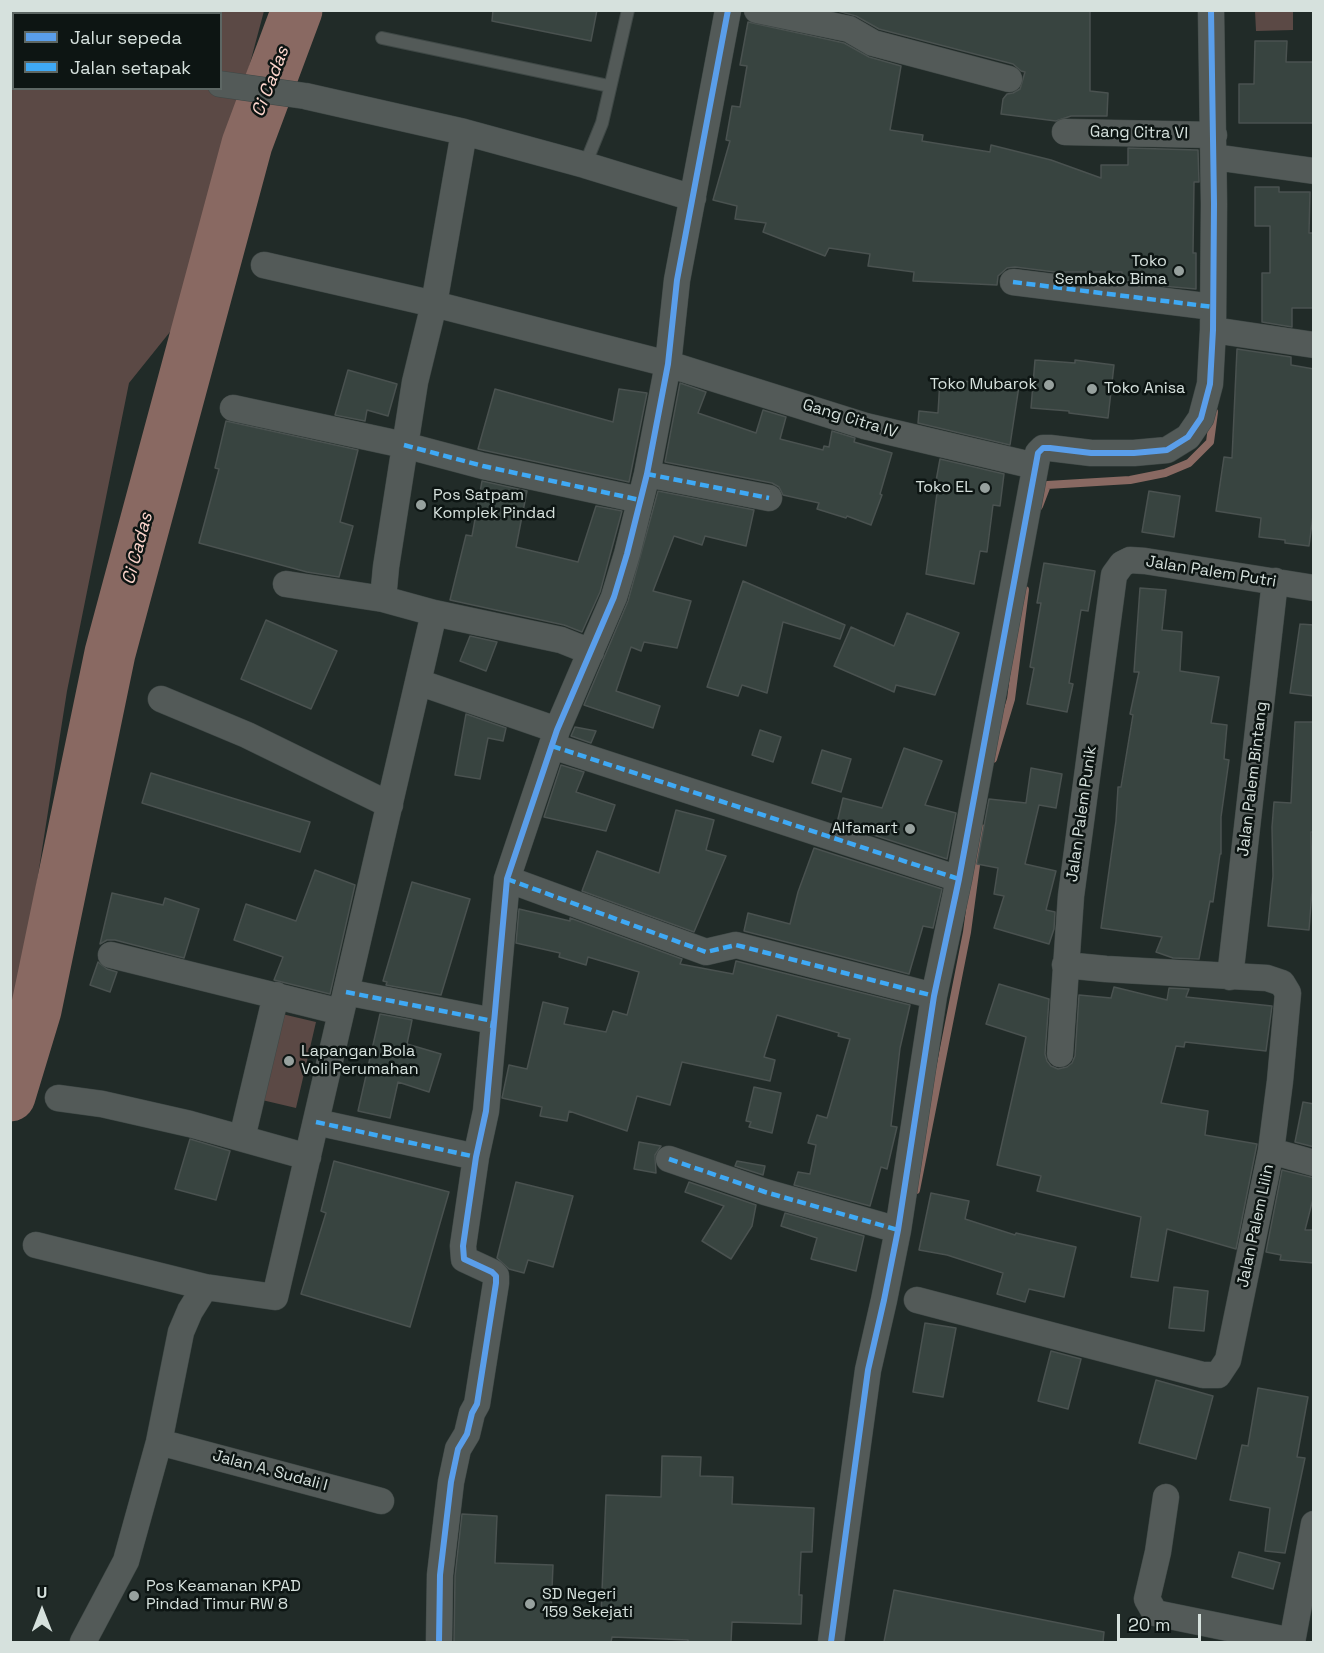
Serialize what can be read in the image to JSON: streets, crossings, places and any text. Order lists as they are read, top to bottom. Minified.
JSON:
{"streets":{"street":["Gang Citra VI","Gang Citra IV","Jalan Palem Putri","Jalan Palem Bintang","Jalan Palem Punik","Jalan Palem Lilin","Jalan A. Sudali I"]},"crossings":[["Jalan Palem Putri","Jalan Palem Bintang"],["Jalan Palem Putri","Jalan Palem Punik"],["Jalan Palem Bintang","Jalan Palem Lilin"],["Jalan Palem Punik","Jalan Palem Lilin"]],"water":["Ci Cadas"],"places":["Toko Sembako Bima","Toko Mubarok","Toko Anisa","Toko EL","Pos Satpam Komplek Pindad","Alfamart","Lapangan Bola Voli Perumahan","Pos Keamanan KPAD Pindad Timur RW 8","SD Negeri 159 Sekejati"],"legend":["Jalur sepeda","Jalan setapak"],"scale_bar":"20 m","north":"top"}
